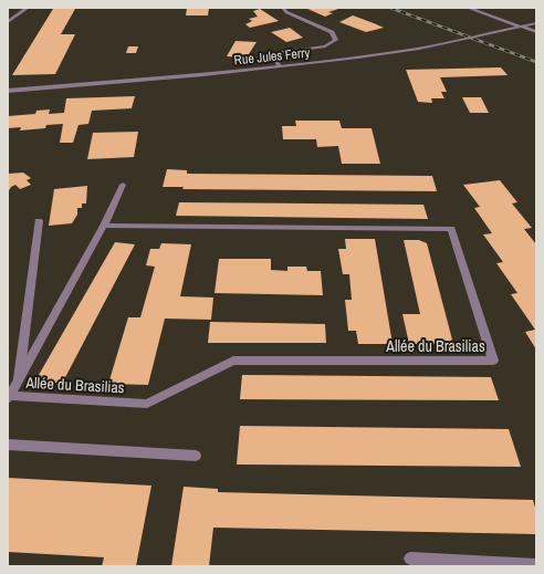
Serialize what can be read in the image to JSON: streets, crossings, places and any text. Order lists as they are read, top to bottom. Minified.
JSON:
{"streets":{"street":["Rue Jules Ferry","Allée du Brasilias"]}}
